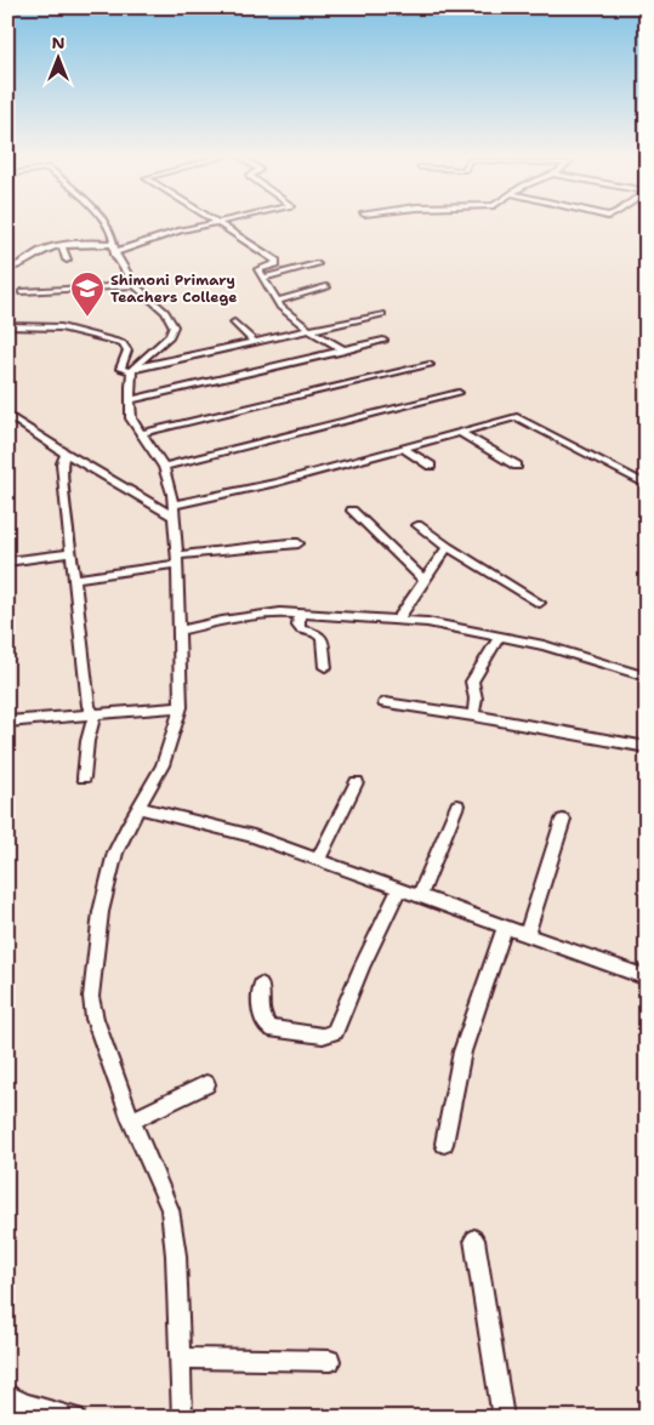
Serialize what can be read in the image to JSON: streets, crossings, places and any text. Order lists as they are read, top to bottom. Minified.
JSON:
{"places":{"school or university":["Shimoni Primary Teachers College"]},"north":"top"}
